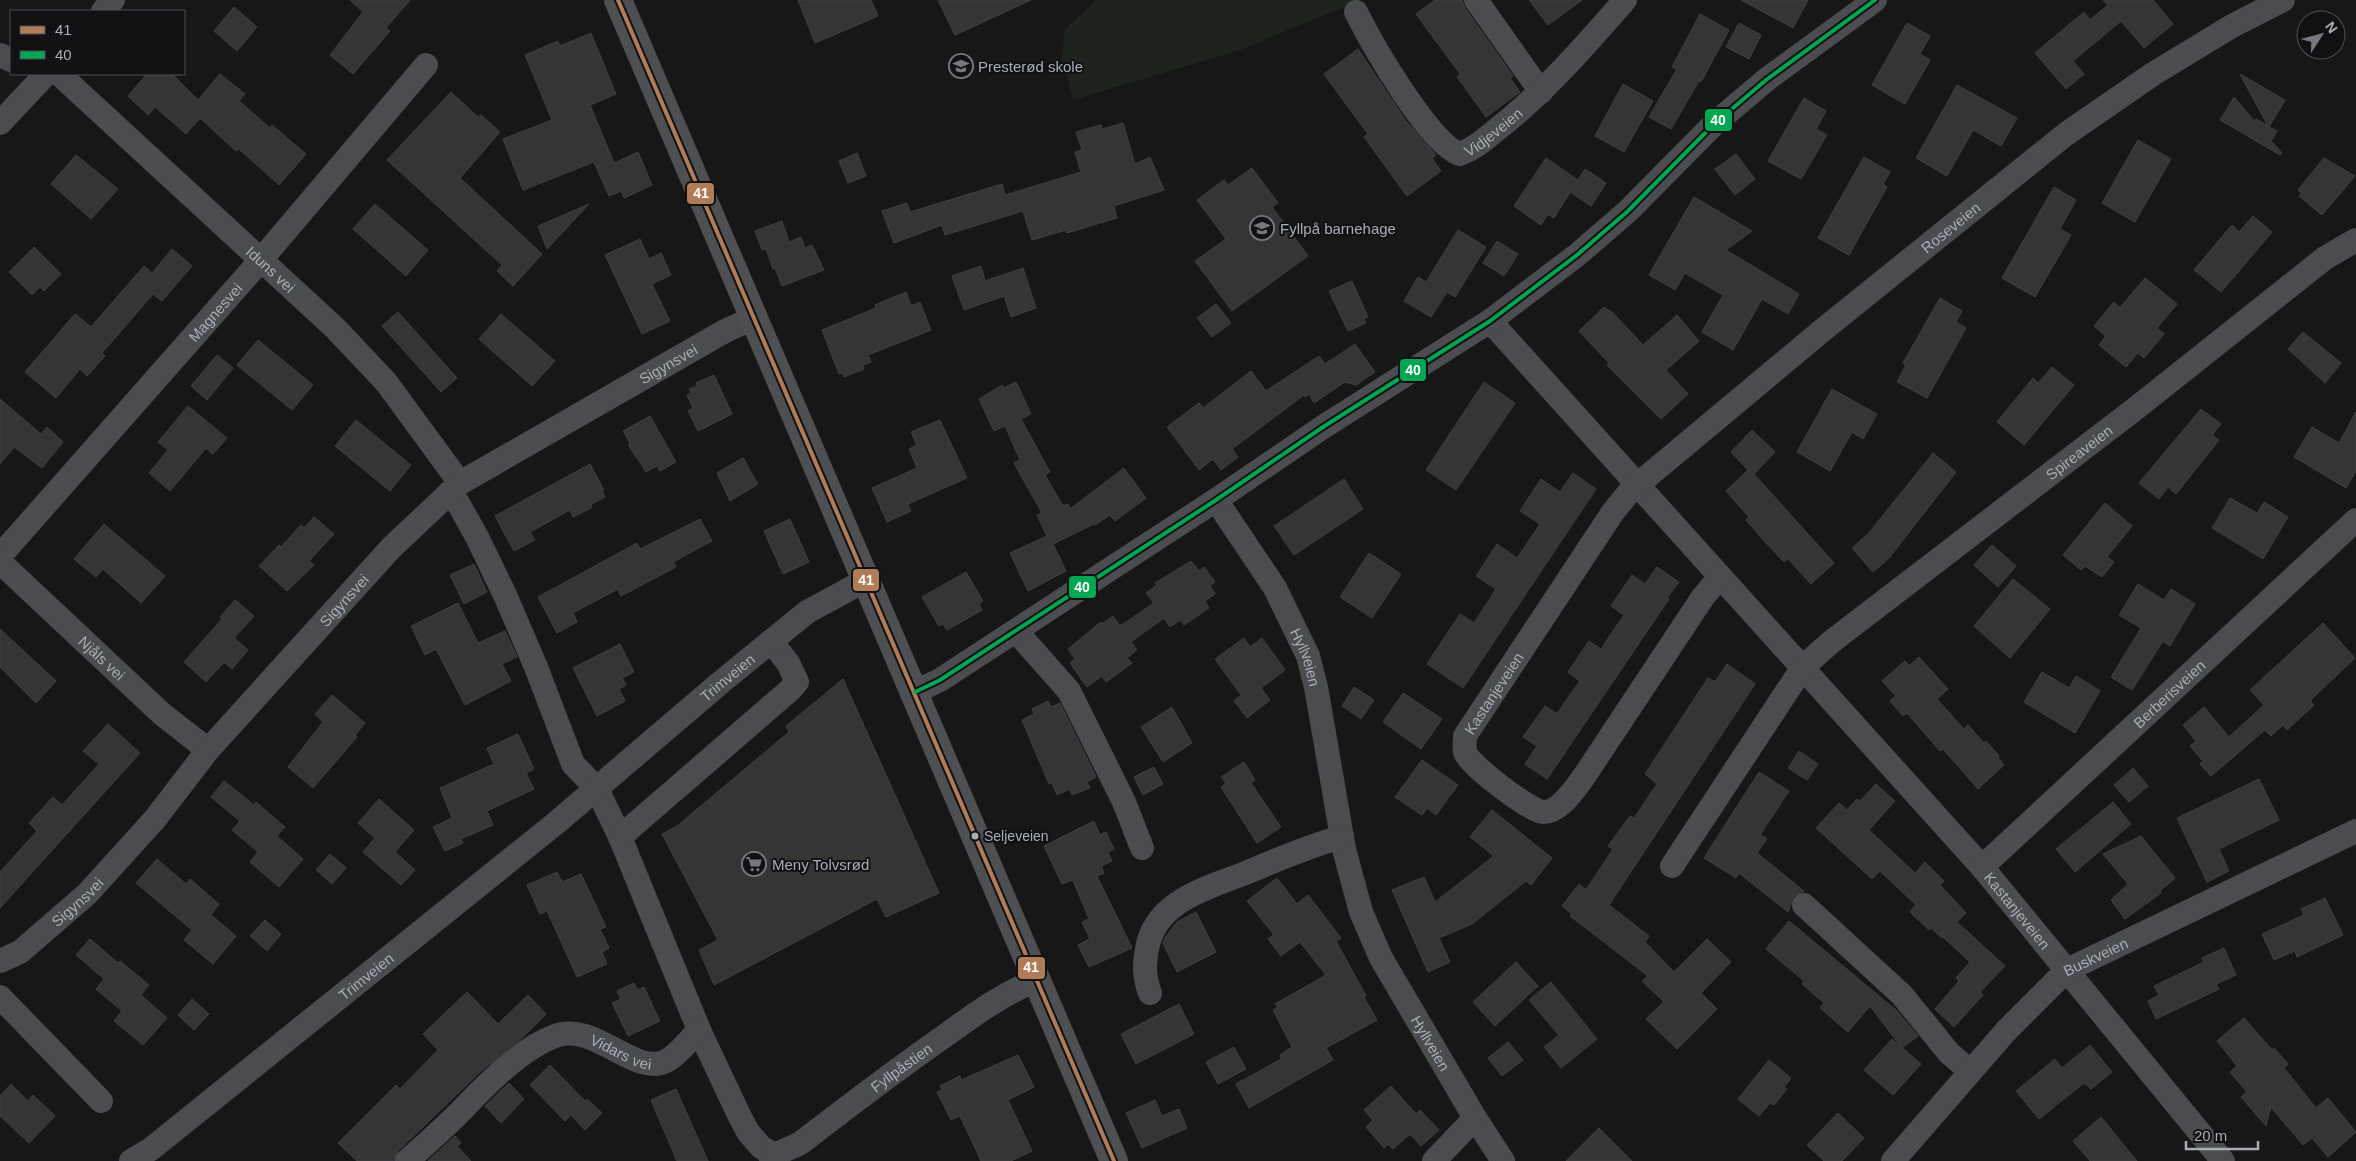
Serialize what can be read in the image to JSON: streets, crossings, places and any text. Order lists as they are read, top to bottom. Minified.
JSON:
{"streets":{"street":["Vidjeveien","Roseveien","Iduns vei","Magnesvei","Sigynsvei","Spireaveien","Njåls vei","Hyllveien","Trimveien","Kastanjeveien","Berberisveien","Buskveien","Vidars vei","Fyllpåstien"]},"crossings":[["Roseveien","Kastanjeveien"],["Iduns vei","Magnesvei"],["Iduns vei","Sigynsvei"],["Sigynsvei","Njåls vei"],["Spireaveien","Kastanjeveien"],["Kastanjeveien","Berberisveien"],["Kastanjeveien","Buskveien"]],"places":{"school or university":["Presterød skole","Fyllpå barnehage"],"other":["Seljeveien"],"supermarket":["Meny Tolvsrød"]},"lines":["transit line 41","transit line 40"],"legend":["41","40"],"scale_bar":"20 m","north":"top right"}
